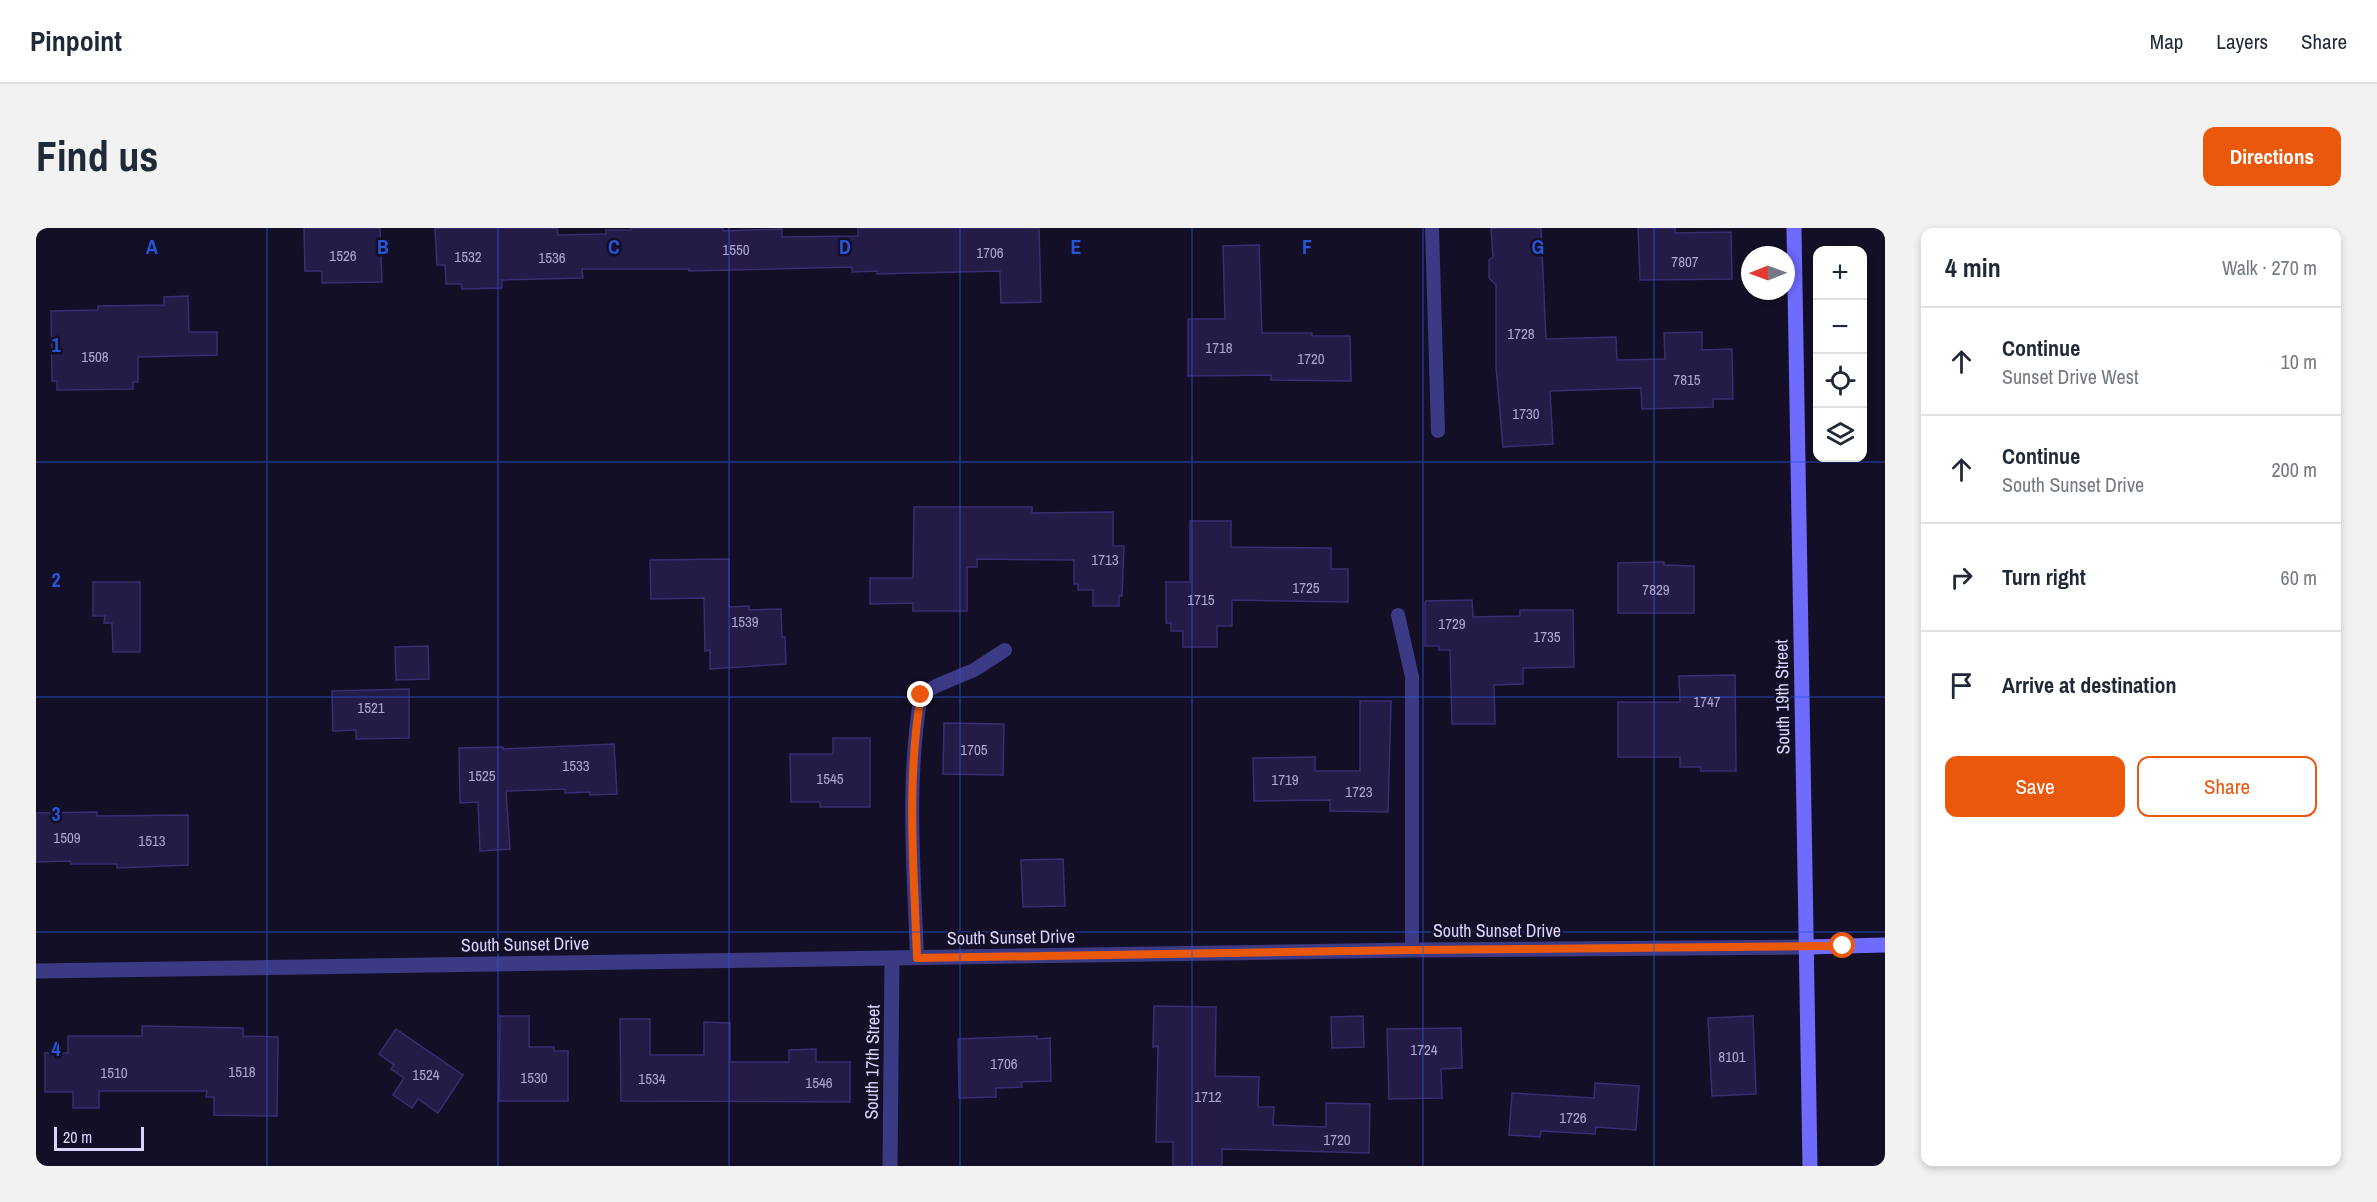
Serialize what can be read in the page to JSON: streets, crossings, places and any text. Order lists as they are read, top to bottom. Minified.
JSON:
{"streets":{"street":["South 19th Street","South Sunset Drive","South 17th Street"]},"crossings":[["South 19th Street","South Sunset Drive"],["South Sunset Drive","South 17th Street"]],"house_numbers":["1550","1706","1526","1532","1536","7807","1728","1718","1508","1720","7815","1730","1713","1725","7829","1715","1539","1729","1735","1747","1521","1705","1533","1525","1545","1719","1723","1509","1513","1724","8101","1706","1518","1510","1524","1530","1534","1546","1712","1726","1720"],"scale_bar":"20 m","north":"left","page":{"header":"Pinpoint","nav":["Map","Layers","Share"],"buttons":["Directions",["Save","Share"]],"title":"Find us","heading":["4 min","Walk · 270 m"],"map_buttons":["+","−"],"list":[["Continue","Sunset Drive West","10 m"],["Continue","South Sunset Drive","200 m"],["Turn right","60 m"],"Arrive at destination"],"scale":"20 m"},"grid":{"columns":["A","B","C","D","E","F","G"],"rows":["1","2","3","4"]}}
